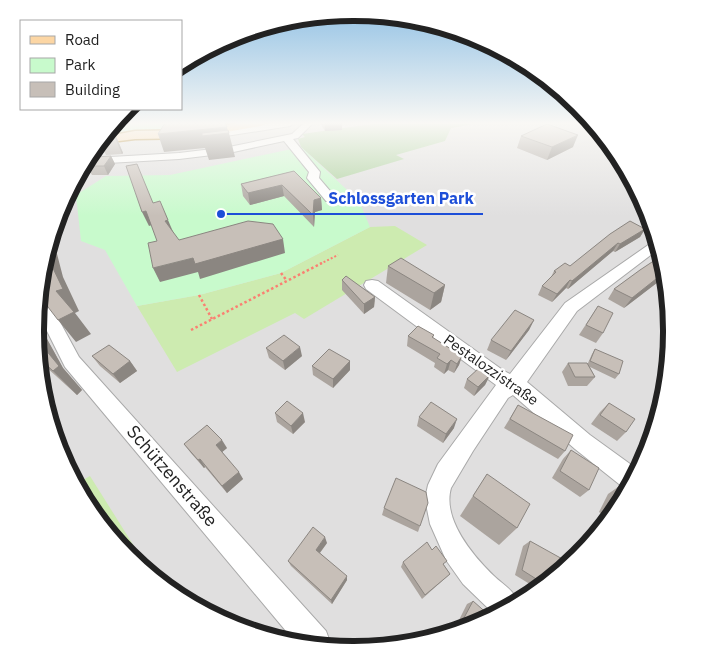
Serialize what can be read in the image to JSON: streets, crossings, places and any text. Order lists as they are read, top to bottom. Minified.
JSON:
{"streets":{"street":["Pestalozzistraße","Schützenstraße"]},"places":["Schlossgarten Park"],"legend":["Road","Park","Building"]}
